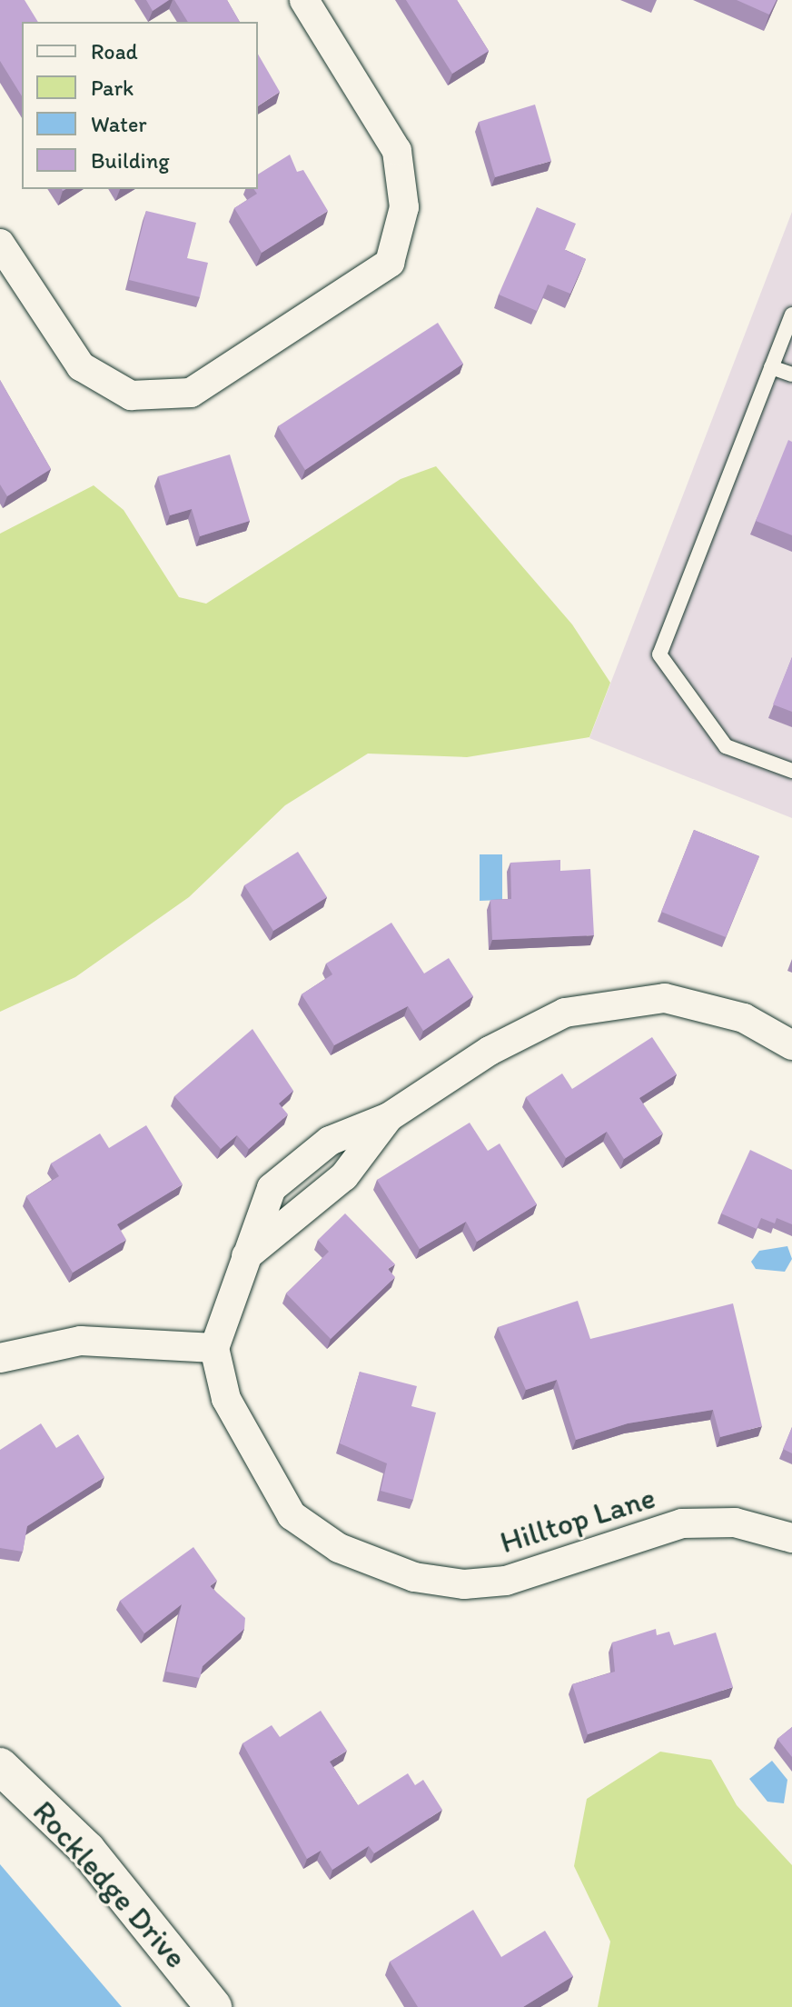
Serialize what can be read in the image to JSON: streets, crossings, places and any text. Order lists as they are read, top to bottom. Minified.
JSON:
{"streets":{"street":["Hilltop Lane","Rockledge Drive"]},"legend":["Road","Park","Water","Building"]}
